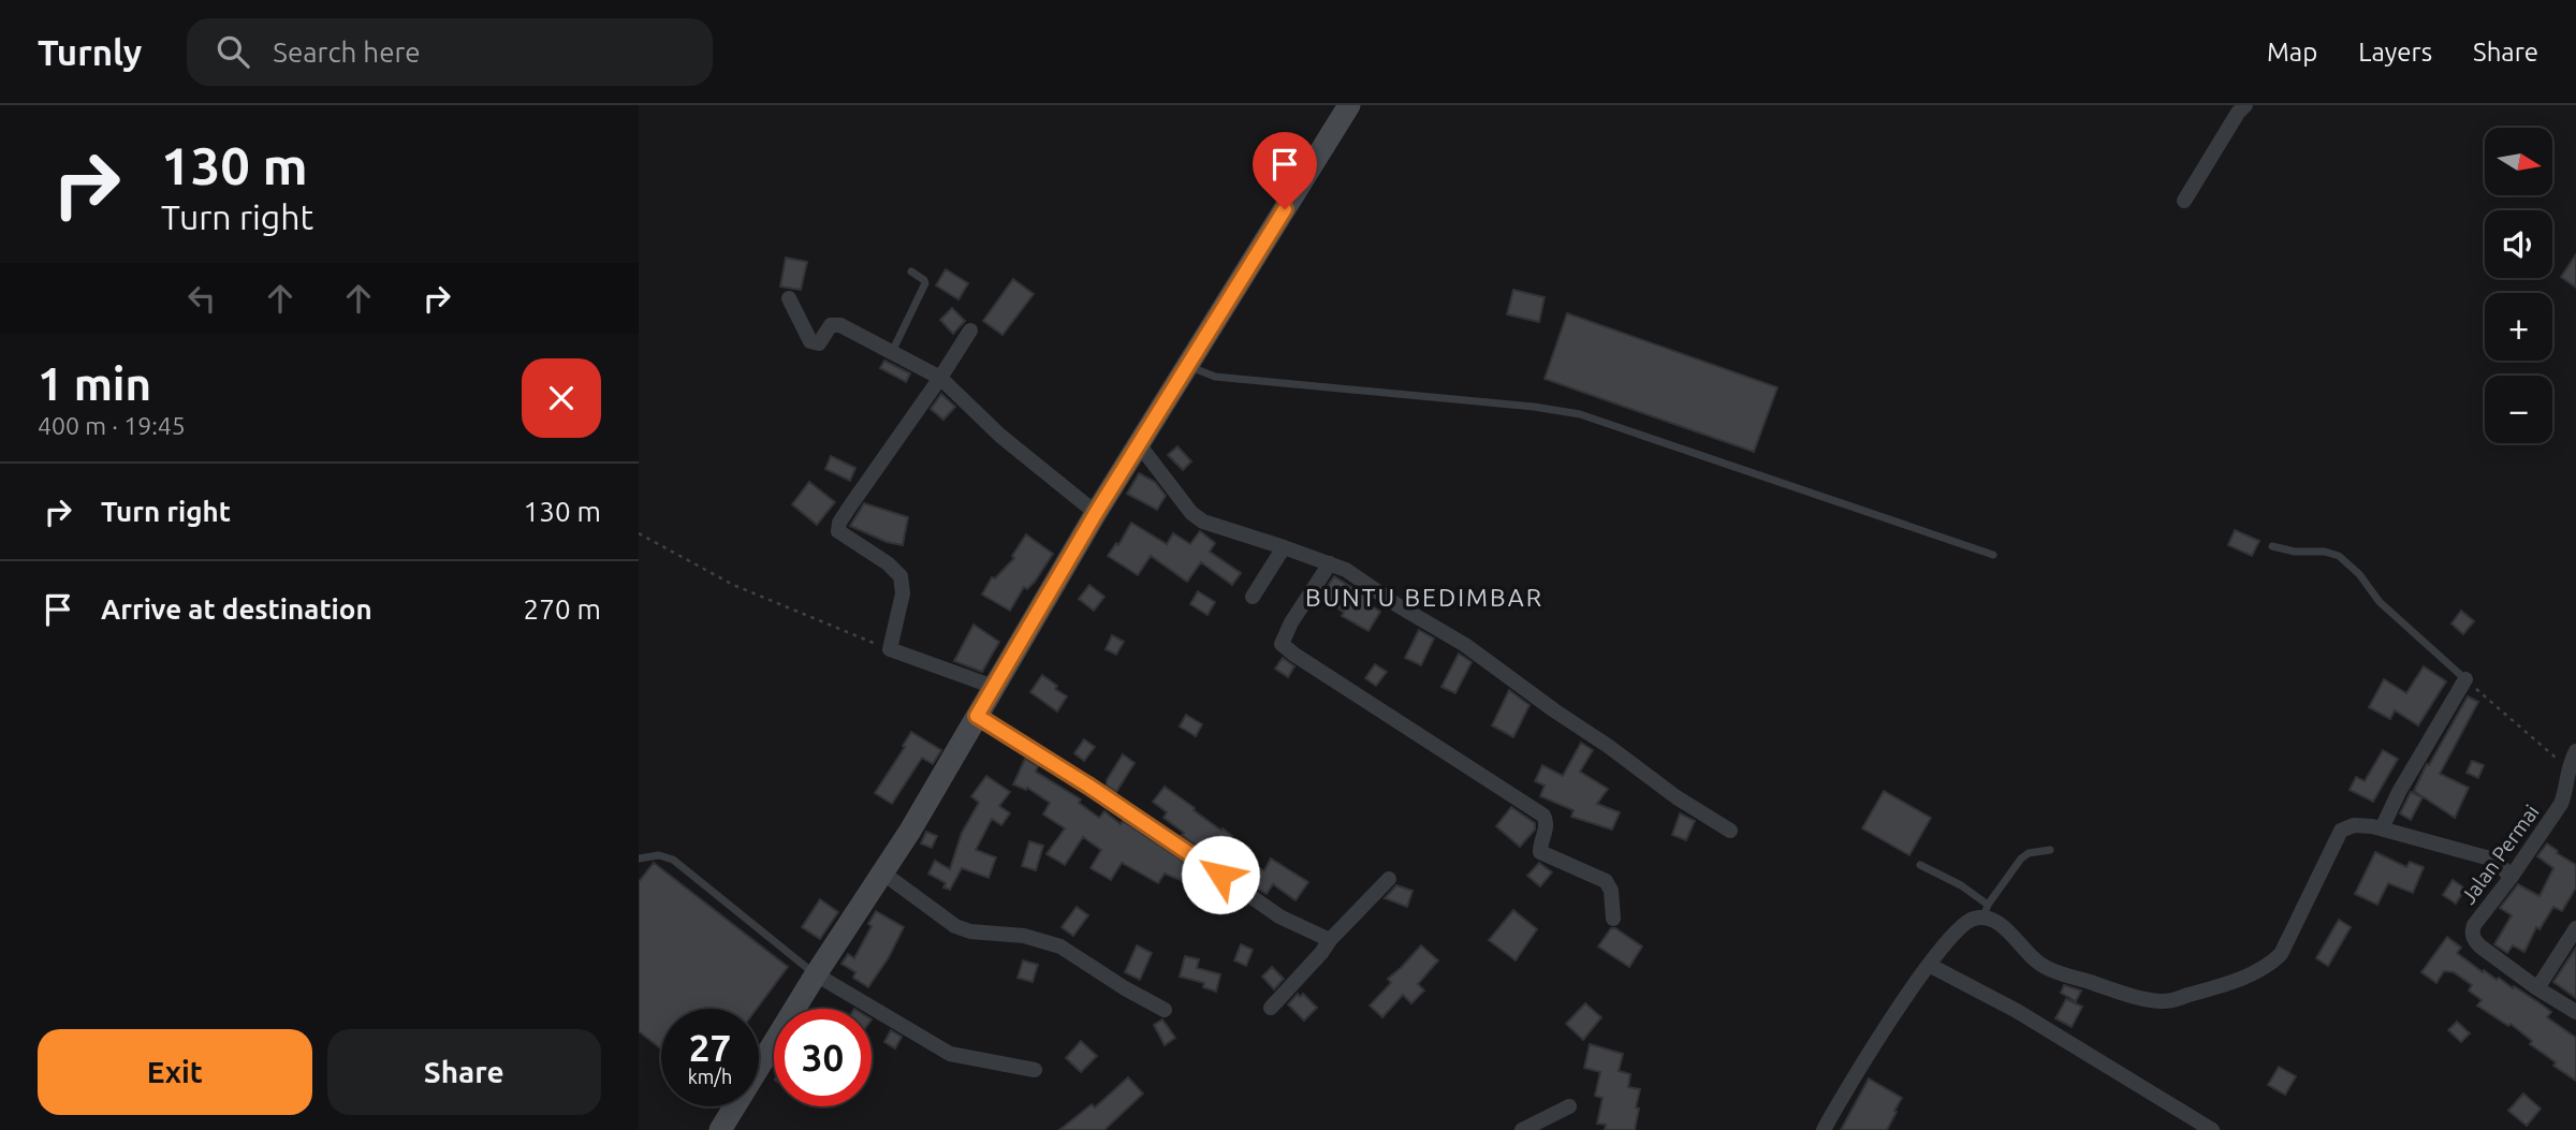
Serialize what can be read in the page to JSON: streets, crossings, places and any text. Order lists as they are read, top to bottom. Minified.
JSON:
{"streets":{"street":["Jalan Permai"]},"districts":["BUNTU BEDIMBAR"],"north":"right","page":{"header":"Turnly","search":"Search here","nav":["Map","Layers","Share"],"turn":["130 m","Turn right"],"map_buttons":["+","−"],"heading":["1 min","400 m · 19:45"],"list":[{"name":"Turn right","value":"130 m"},{"name":"Arrive at destination","value":"270 m"}],"speed":"27 km/h","limit":"30","buttons":["Exit","Share"]}}
